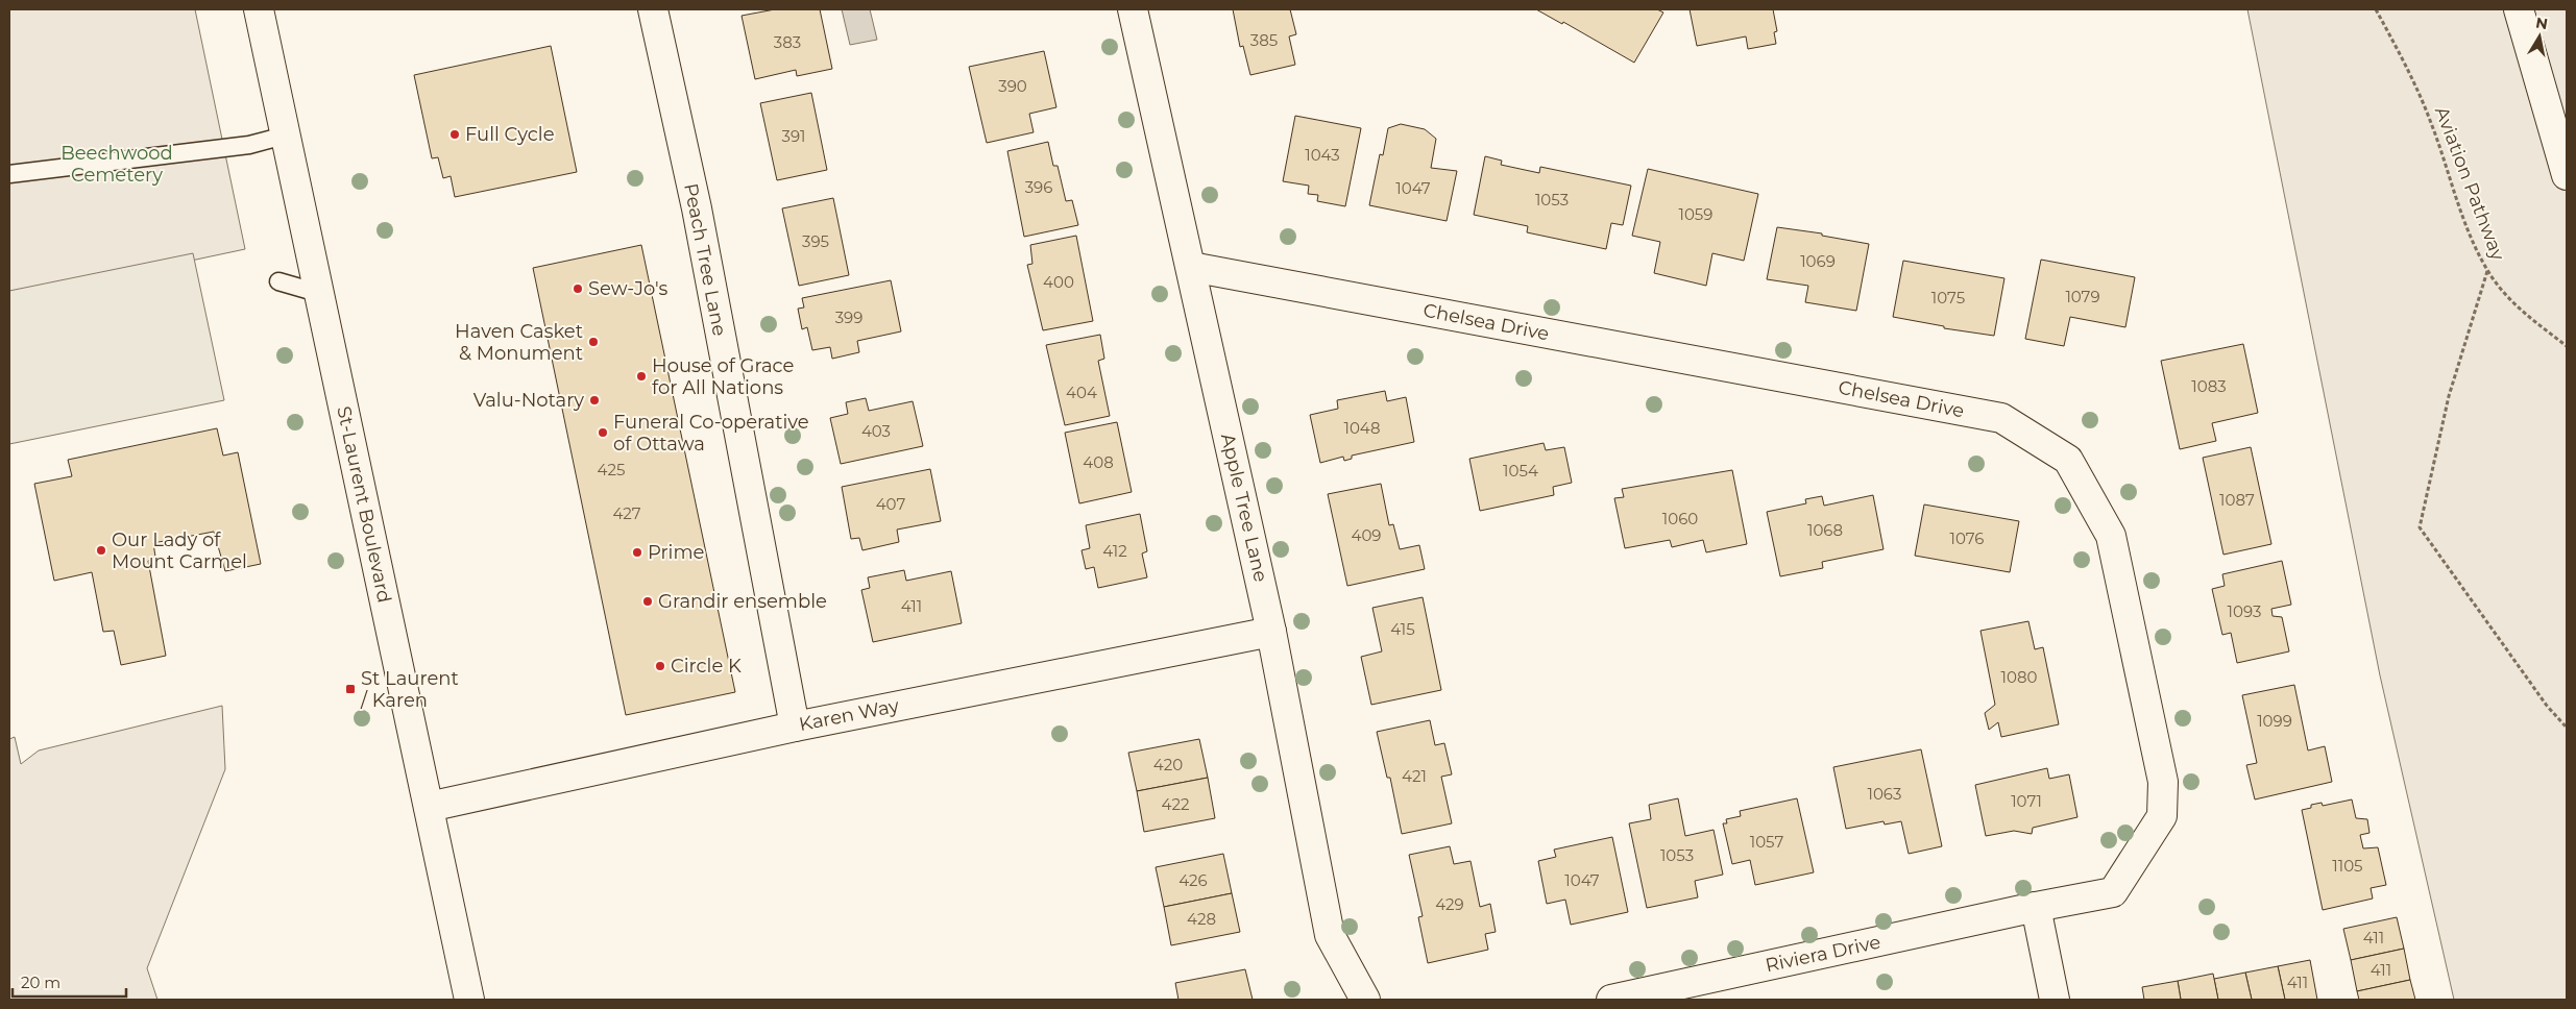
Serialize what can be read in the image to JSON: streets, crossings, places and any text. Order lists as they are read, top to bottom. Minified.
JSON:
{"streets":{"street":["Peach Tree Lane","Chelsea Drive","St-Laurent Boulevard","Apple Tree Lane","Karen Way","Riviera Drive"],"path":["Aviation Pathway"]},"crossings":[["Peach Tree Lane","Karen Way"],["Chelsea Drive","Apple Tree Lane"],["Chelsea Drive","Riviera Drive"],["St-Laurent Boulevard","Karen Way"],["Apple Tree Lane","Karen Way"]],"parks":["Beechwood Cemetery"],"places":{"other":["Full Cycle","Sew-Jo's","Haven Casket & Monument","House of Grace for All Nations","Valu-Notary","Funeral Co-operative of Ottawa","Our Lady of Mount Carmel","Prime","Grandir ensemble","Circle K"],"transit":["St Laurent / Karen"]},"house_numbers":["385","383","390","391","1043","396","1047","1053","1059","395","1069","400","1079","1075","399","1083","404","1048","403","408","425","1054","1087","407","427","1060","1068","409","1076","412","411","1093","415","1080","1099","420","421","1063","1071","422","1057","1053","1105","426","1047","429","428","411","411","411"],"scale_bar":"20 m","north":"top"}
